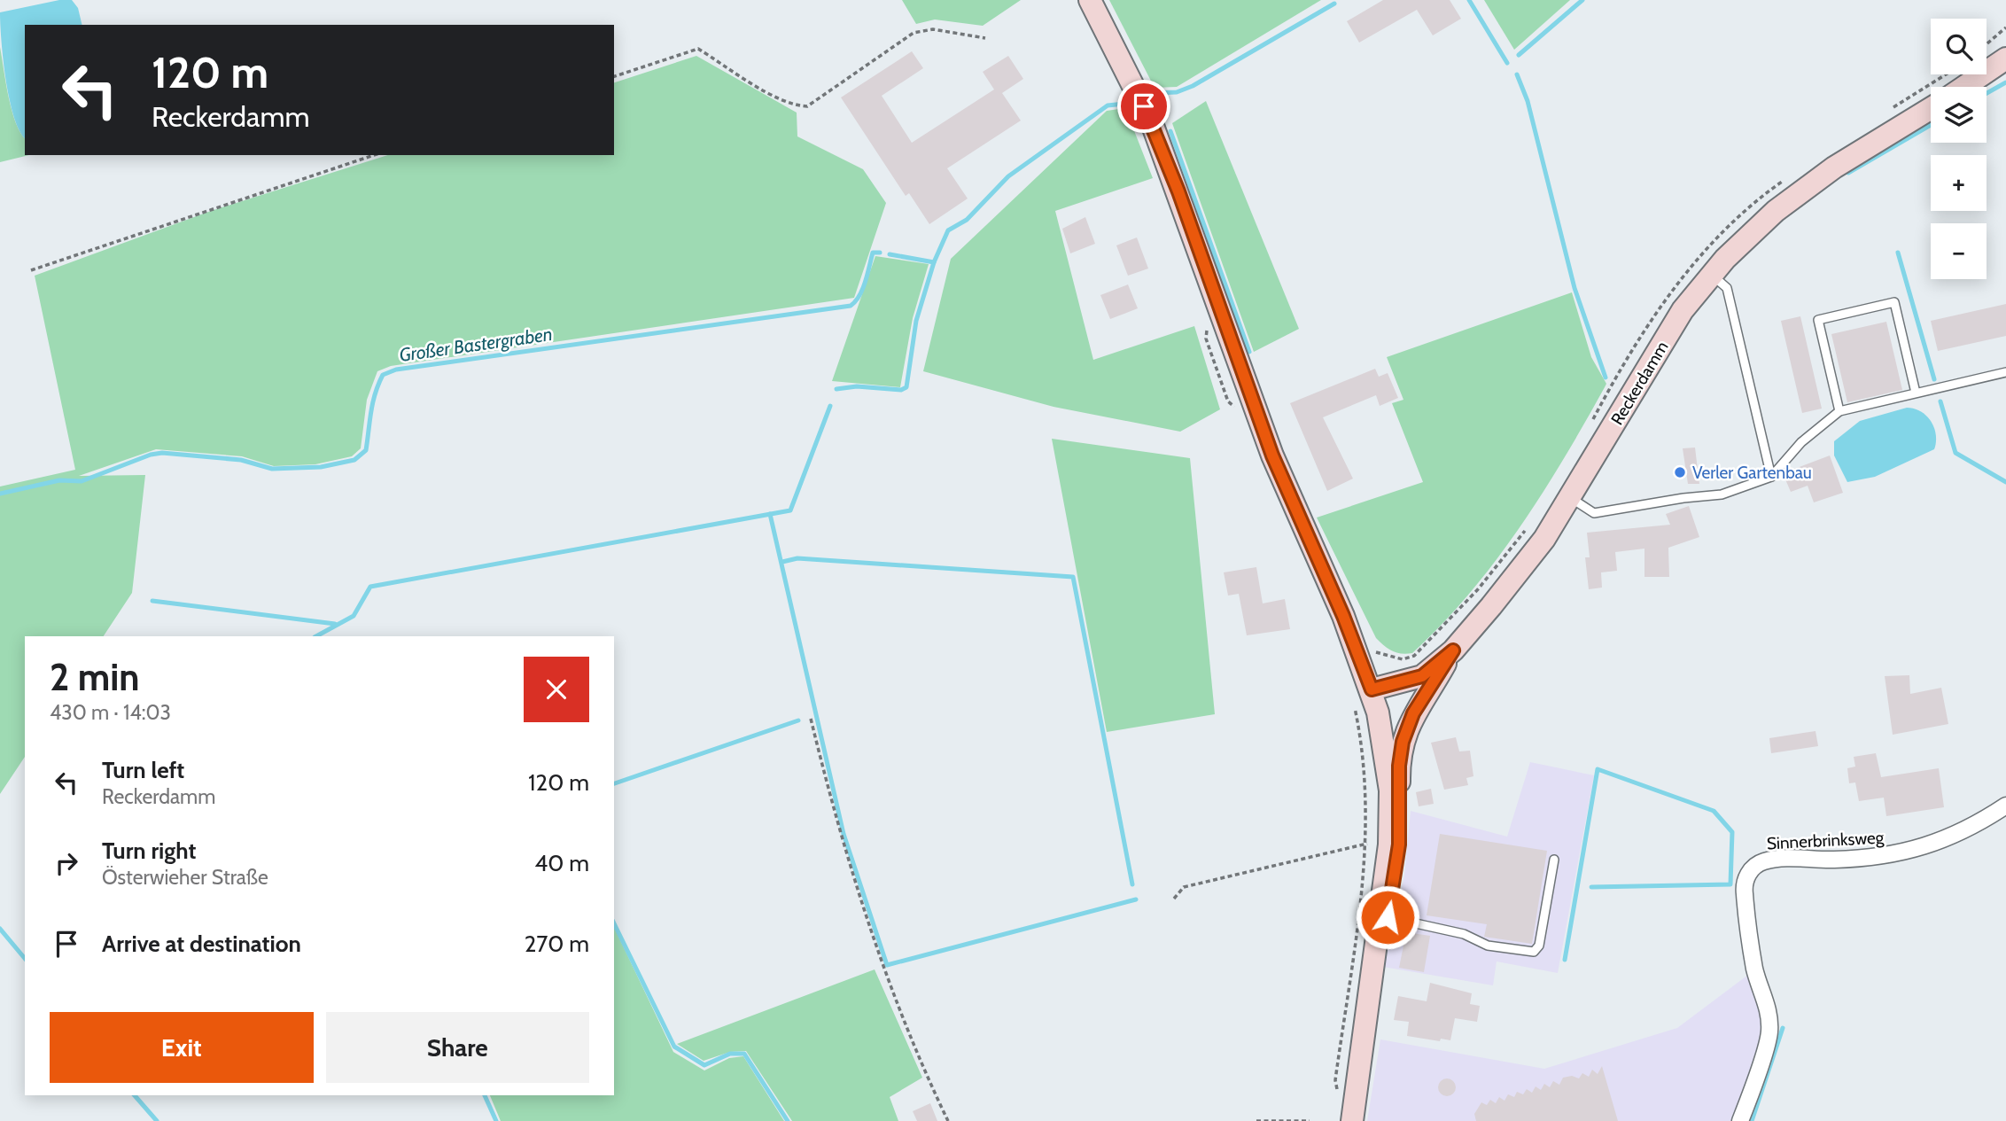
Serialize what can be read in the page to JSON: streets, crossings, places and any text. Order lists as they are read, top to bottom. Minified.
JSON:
{"streets":{"street":["Reckerdamm","Sinnerbrinksweg"]},"water":["Großer Bastergraben"],"places":["Verler Gartenbau"],"page":{"map_buttons":["+","−"],"turn":["120 m","Reckerdamm"],"heading":["2 min","430 m · 14:03"],"list":[{"name":"Turn left","note":"Reckerdamm","value":"120 m"},{"name":"Turn right","note":"Österwieher Straße","value":"40 m"},{"name":"Arrive at destination","value":"270 m"}],"buttons":["Exit","Share"]}}
